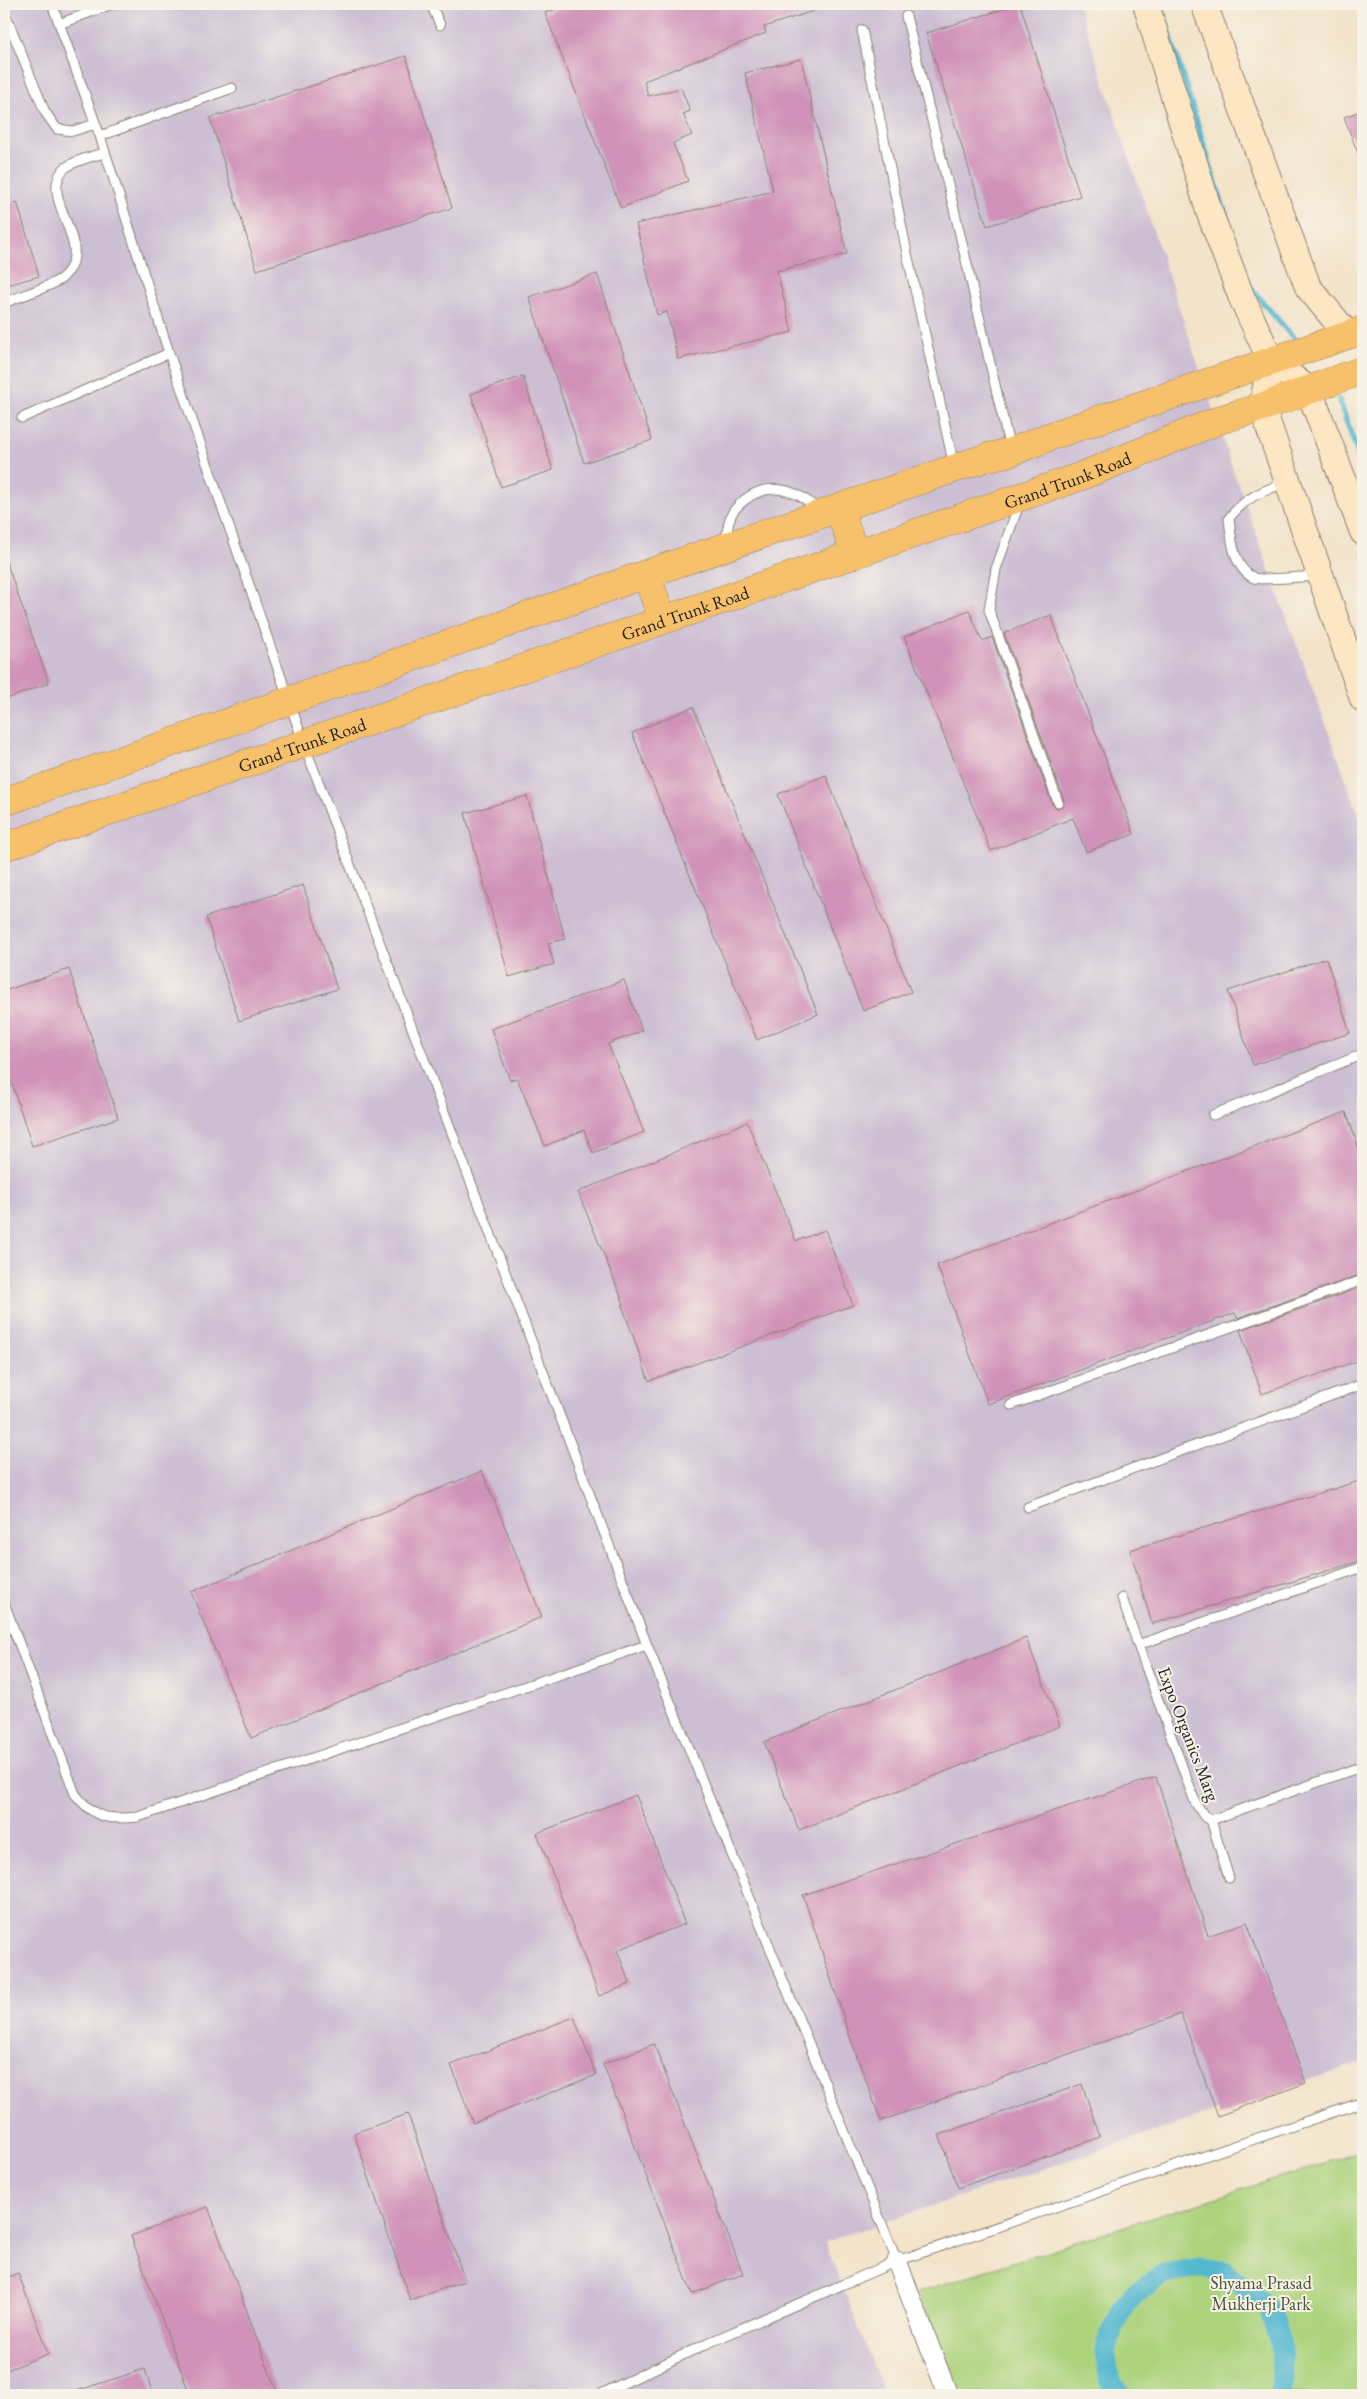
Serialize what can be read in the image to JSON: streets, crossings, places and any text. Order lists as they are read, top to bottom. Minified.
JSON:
{"streets":{"highway":["Grand Trunk Road"],"lane":["Expo Organics Marg"]},"parks":["Shyama Prasad Mukherji Park"]}
